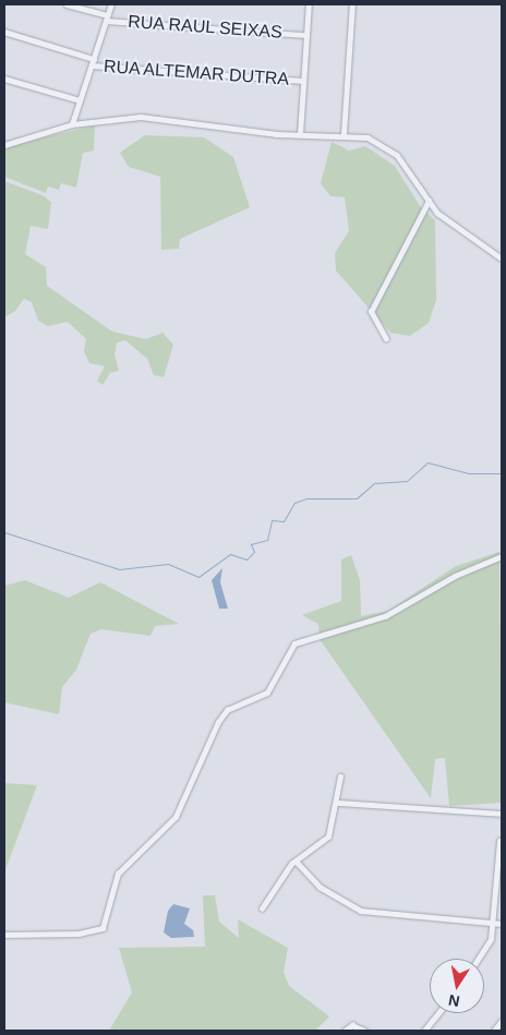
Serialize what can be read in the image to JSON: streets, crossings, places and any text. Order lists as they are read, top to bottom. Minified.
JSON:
{"streets":{"street":["RUA RAUL SEIXAS","RUA ALTEMAR DUTRA"]},"north":"bottom"}
